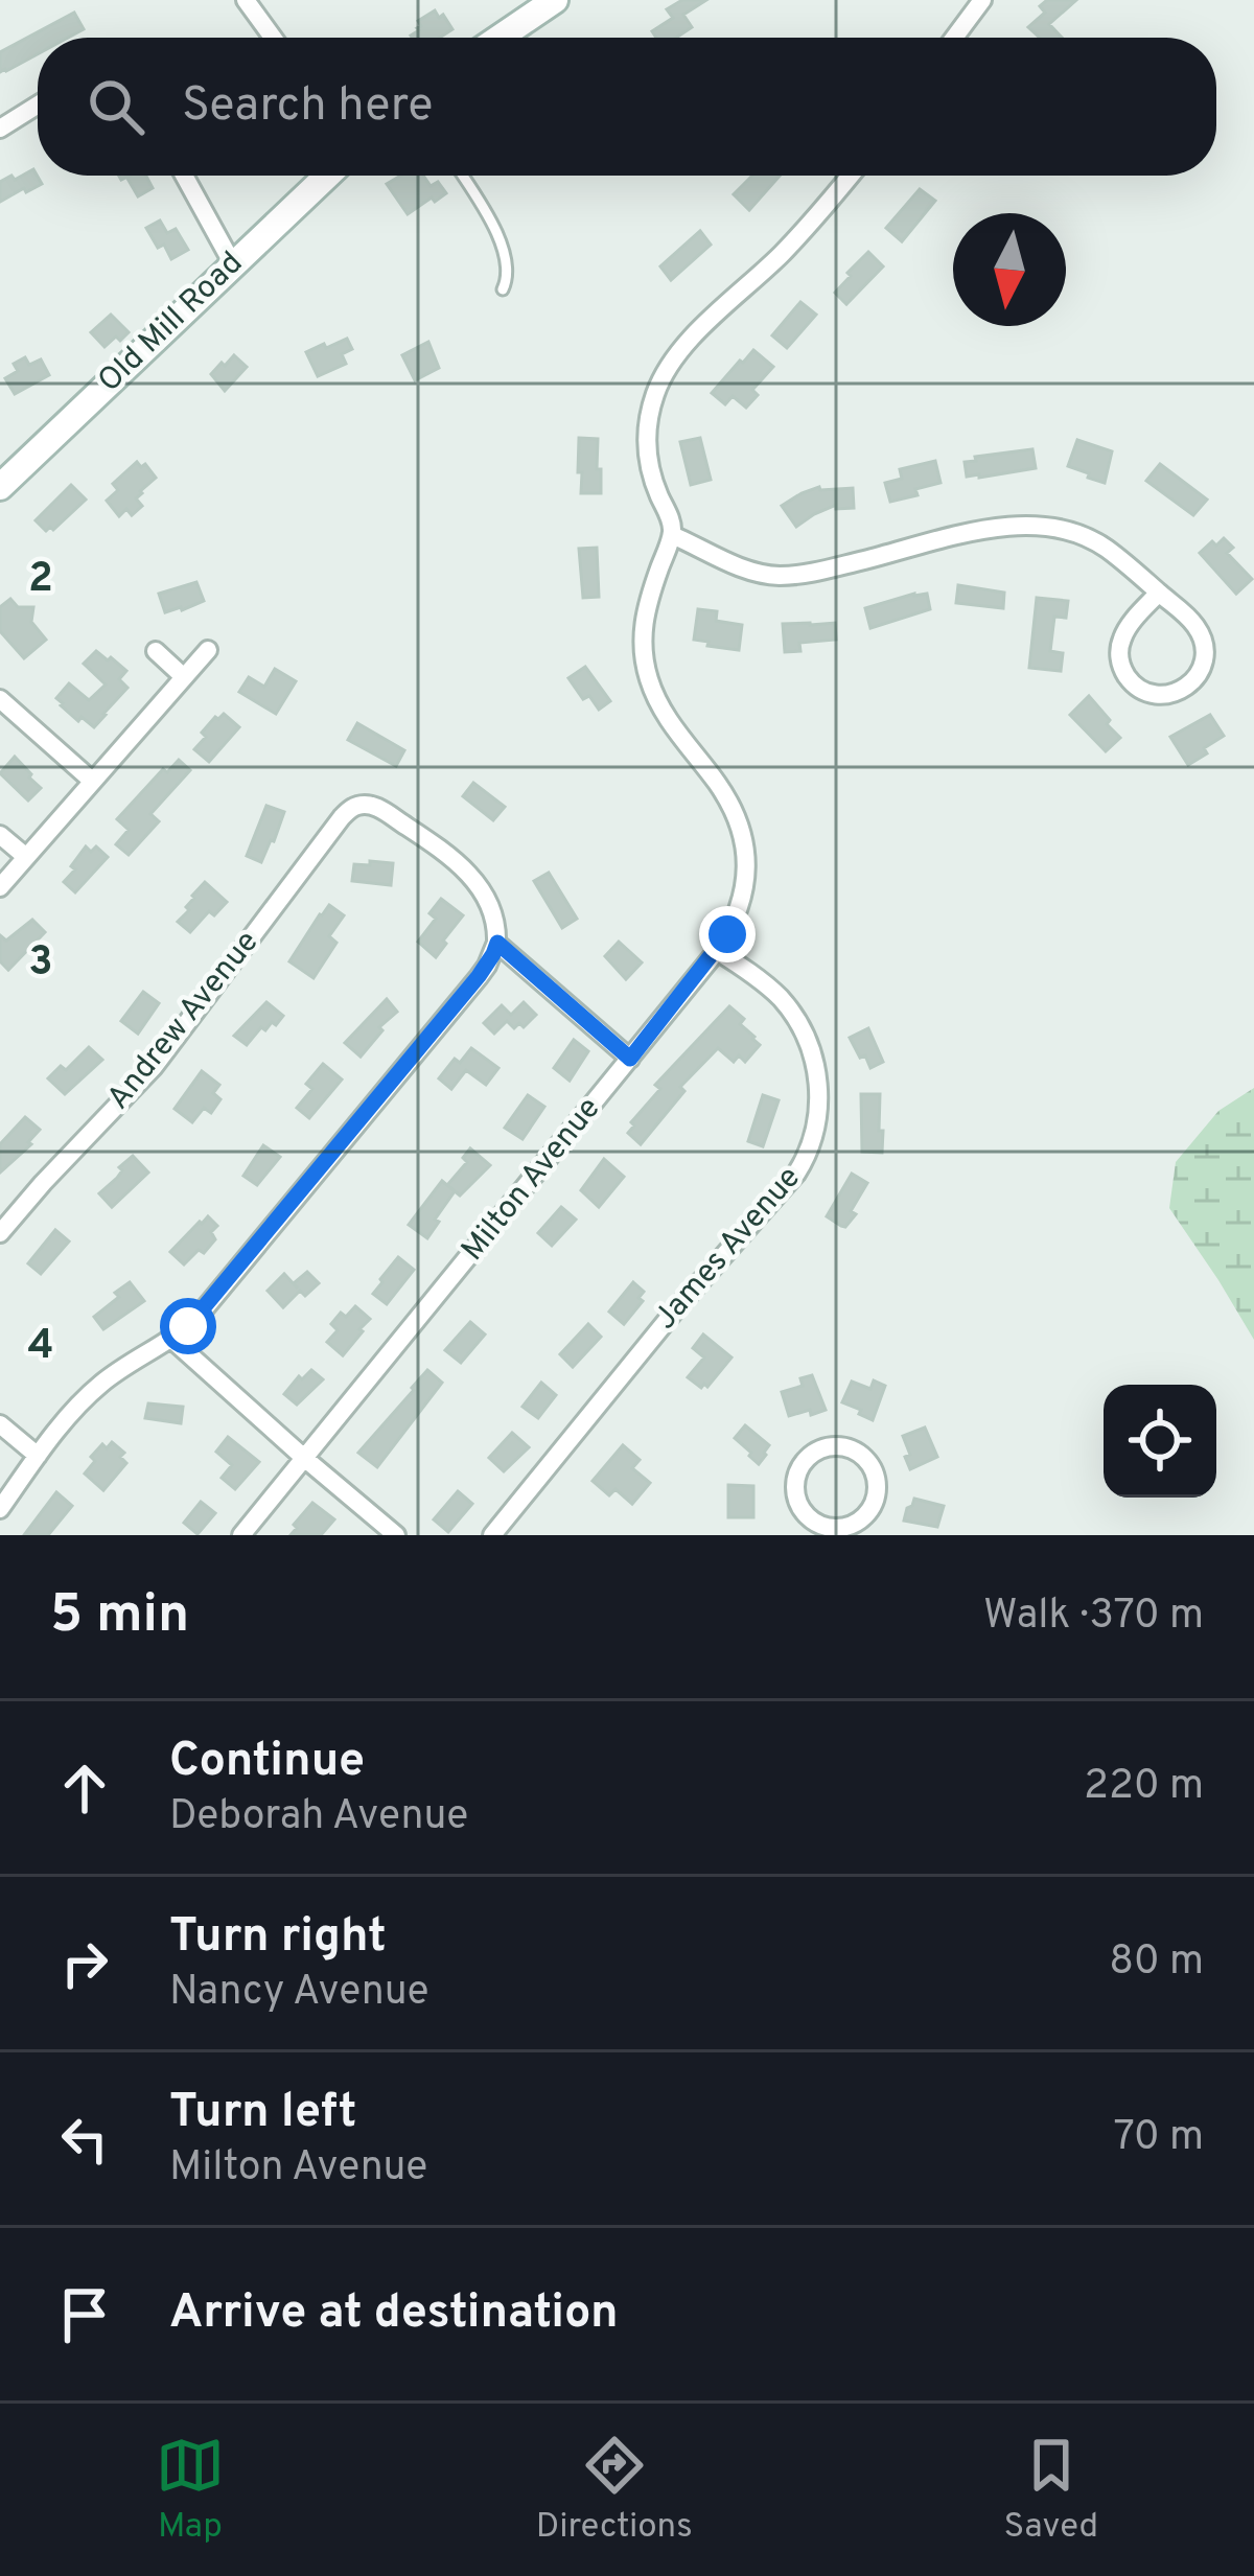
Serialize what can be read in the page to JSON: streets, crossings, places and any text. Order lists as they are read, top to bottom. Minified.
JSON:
{"streets":{"street":["Old Mill Road","Andrew Avenue","Milton Avenue","James Avenue"]},"crossings":[["Milton Avenue","James Avenue"]],"north":"bottom","page":{"search":"Search here","heading":["5 min","Walk · 370 m"],"list":[["Continue","Deborah Avenue","220 m"],["Turn right","Nancy Avenue","80 m"],["Turn left","Milton Avenue","70 m"],"Arrive at destination"],"nav":["Map","Directions","Saved"]},"grid":{"rows":["2","3","4"]}}
